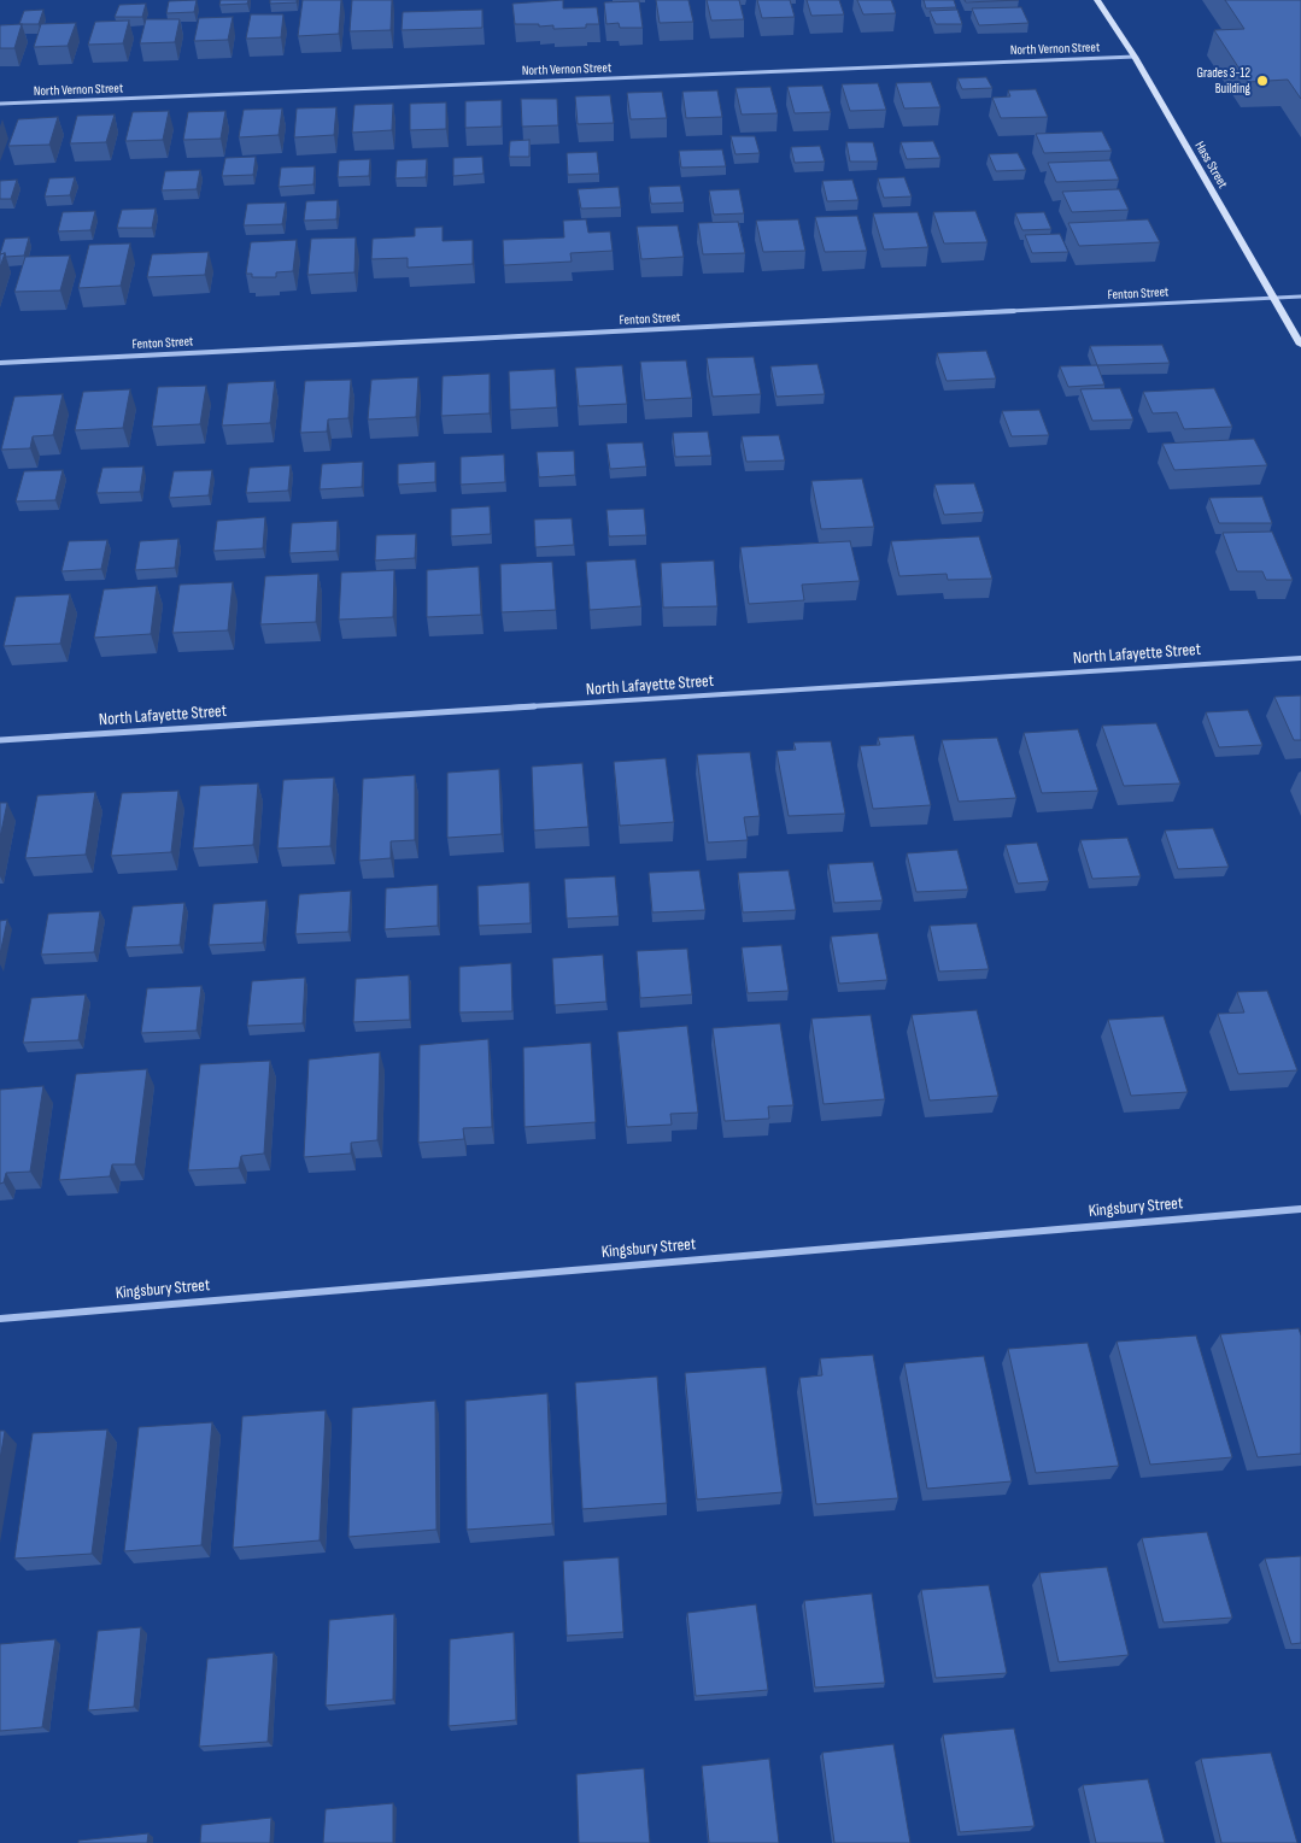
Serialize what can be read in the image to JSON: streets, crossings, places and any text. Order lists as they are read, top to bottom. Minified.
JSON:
{"streets":{"street":["North Vernon Street","Hass Street","Fenton Street","North Lafayette Street","Kingsbury Street"]},"crossings":[["North Vernon Street","Hass Street"],["Hass Street","Fenton Street"]],"places":["Grades 3-12 Building"]}
